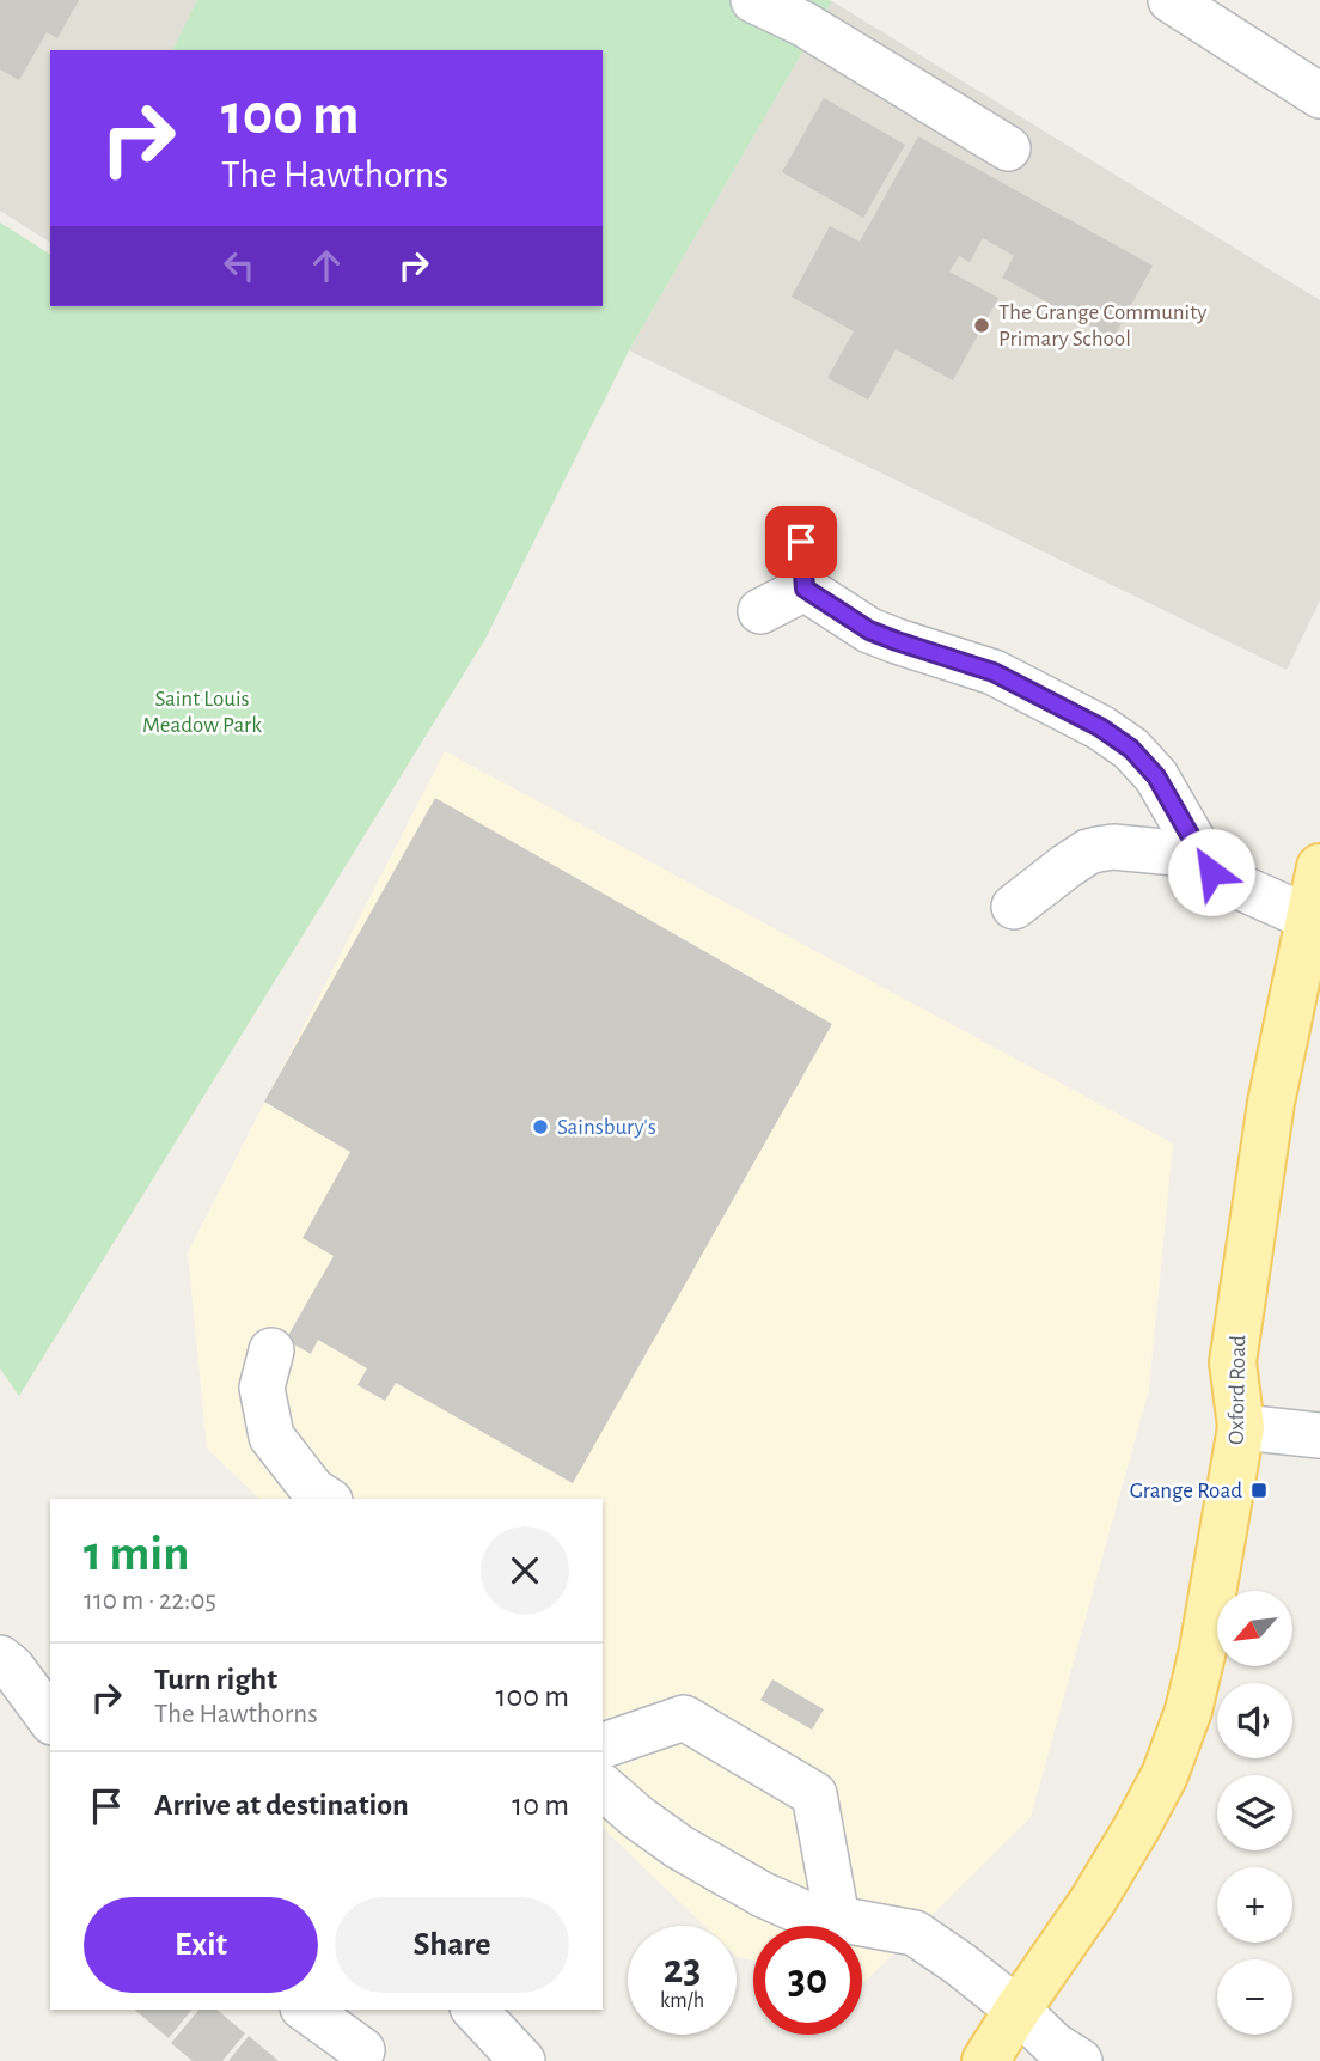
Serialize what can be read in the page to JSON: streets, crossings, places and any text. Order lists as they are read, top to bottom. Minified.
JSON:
{"streets":{"main road":["Oxford Road"]},"parks":["Saint Louis Meadow Park"],"places":{"other":["The Grange Community Primary School","Sainsbury's"],"transit":["Grange Road"]},"north":"bottom left","page":{"turn":["100 m","The Hawthorns"],"heading":["1 min","110 m · 22:05"],"map_buttons":["+","−"],"list":[{"name":"Turn right","note":"The Hawthorns","value":"100 m"},{"name":"Arrive at destination","value":"10 m"}],"buttons":["Exit","Share"],"speed":"23 km/h","limit":"30"}}
